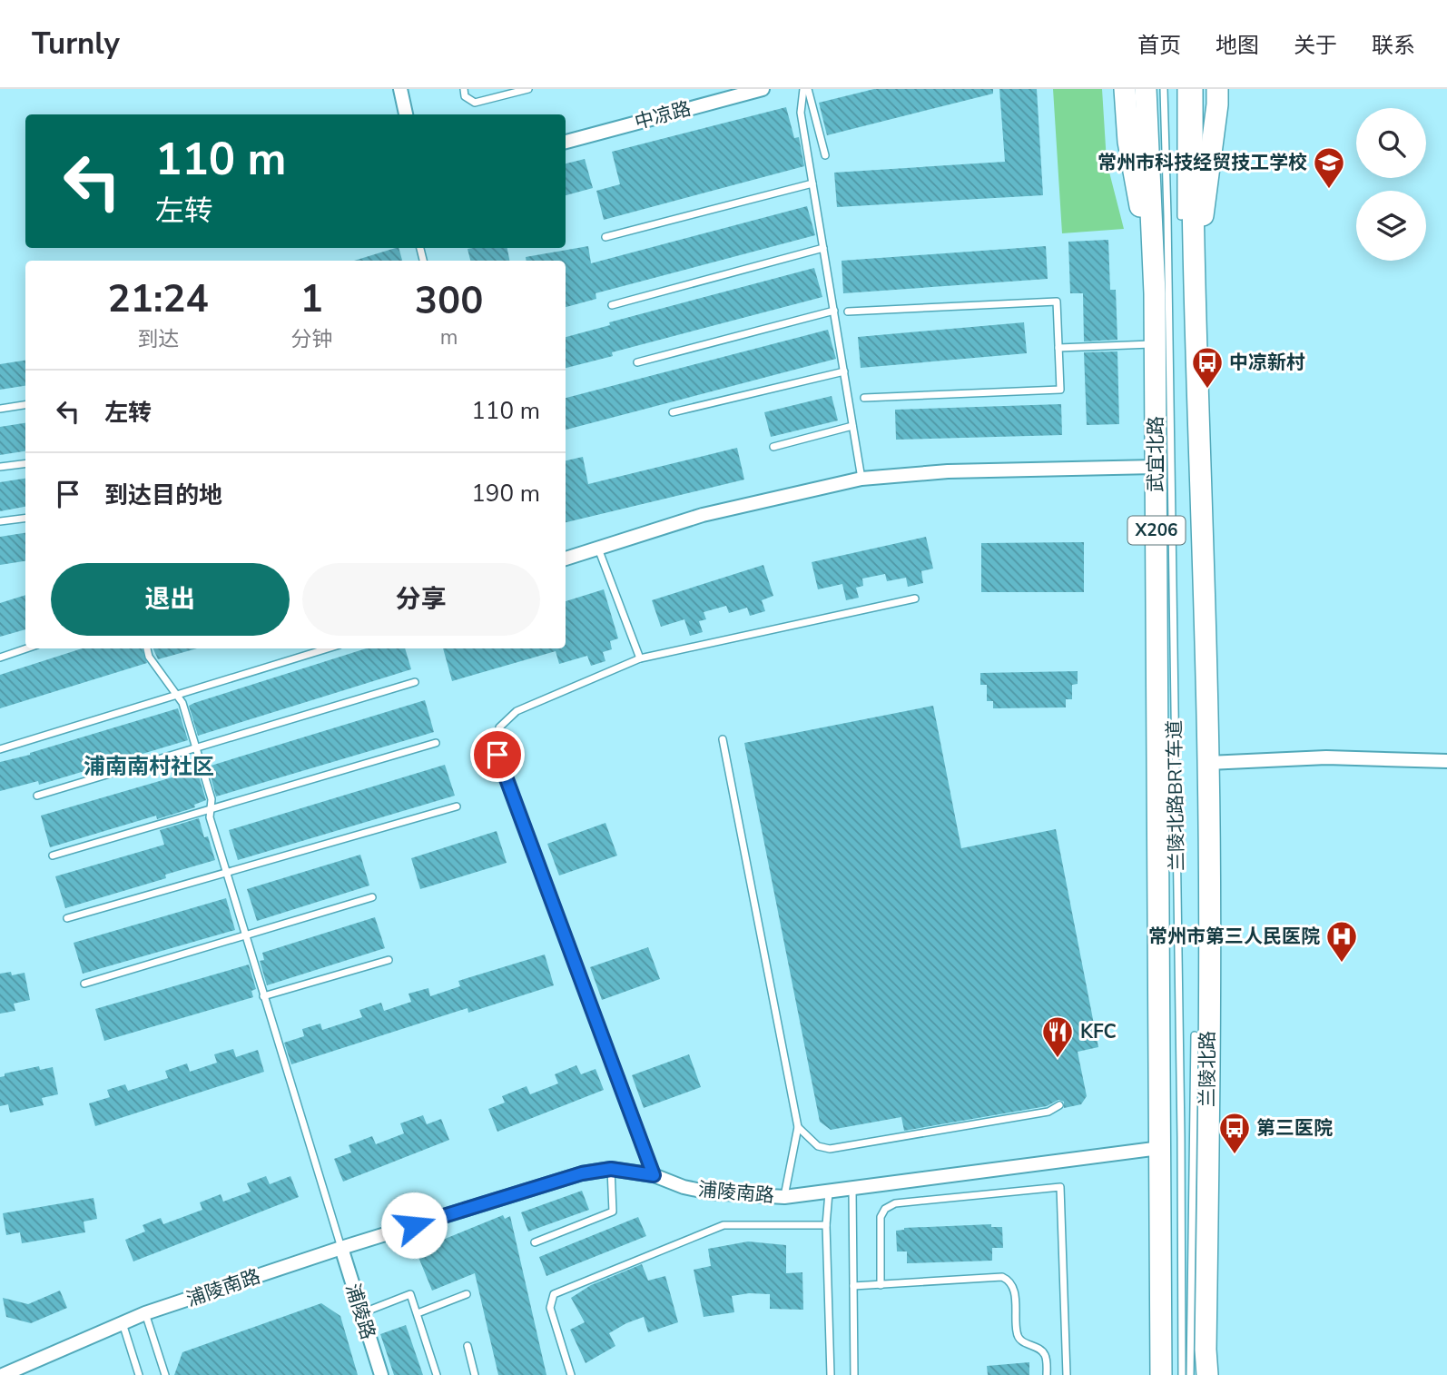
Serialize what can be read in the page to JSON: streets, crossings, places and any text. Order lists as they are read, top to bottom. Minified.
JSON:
{"streets":{"main road":["武宜北路","X206","兰陵北路"],"street":["中凉路","浦陵南路","浦陵路"],"lane":["兰陵北路BRT车道"]},"crossings":[["武宜北路","X206"],["武宜北路","兰陵北路BRT车道"],["武宜北路","浦陵南路"],["X206","兰陵北路BRT车道"],["X206","兰陵北路"],["浦陵南路","浦陵路"]],"districts":["浦南南村社区"],"places":{"school or university":["常州市科技经贸技工学校"],"bus stop":["中凉新村","第三医院"],"hospital":["常州市第三人民医院"],"restaurant":["KFC"]},"page":{"header":"Turnly","nav":["首页","地图","关于","联系"],"turn":["110 m","左转"],"eta":["21:24","到达","1","分钟","300","m"],"list":[{"name":"左转","value":"110 m"},{"name":"到达目的地","value":"190 m"}],"buttons":["退出","分享"]}}
